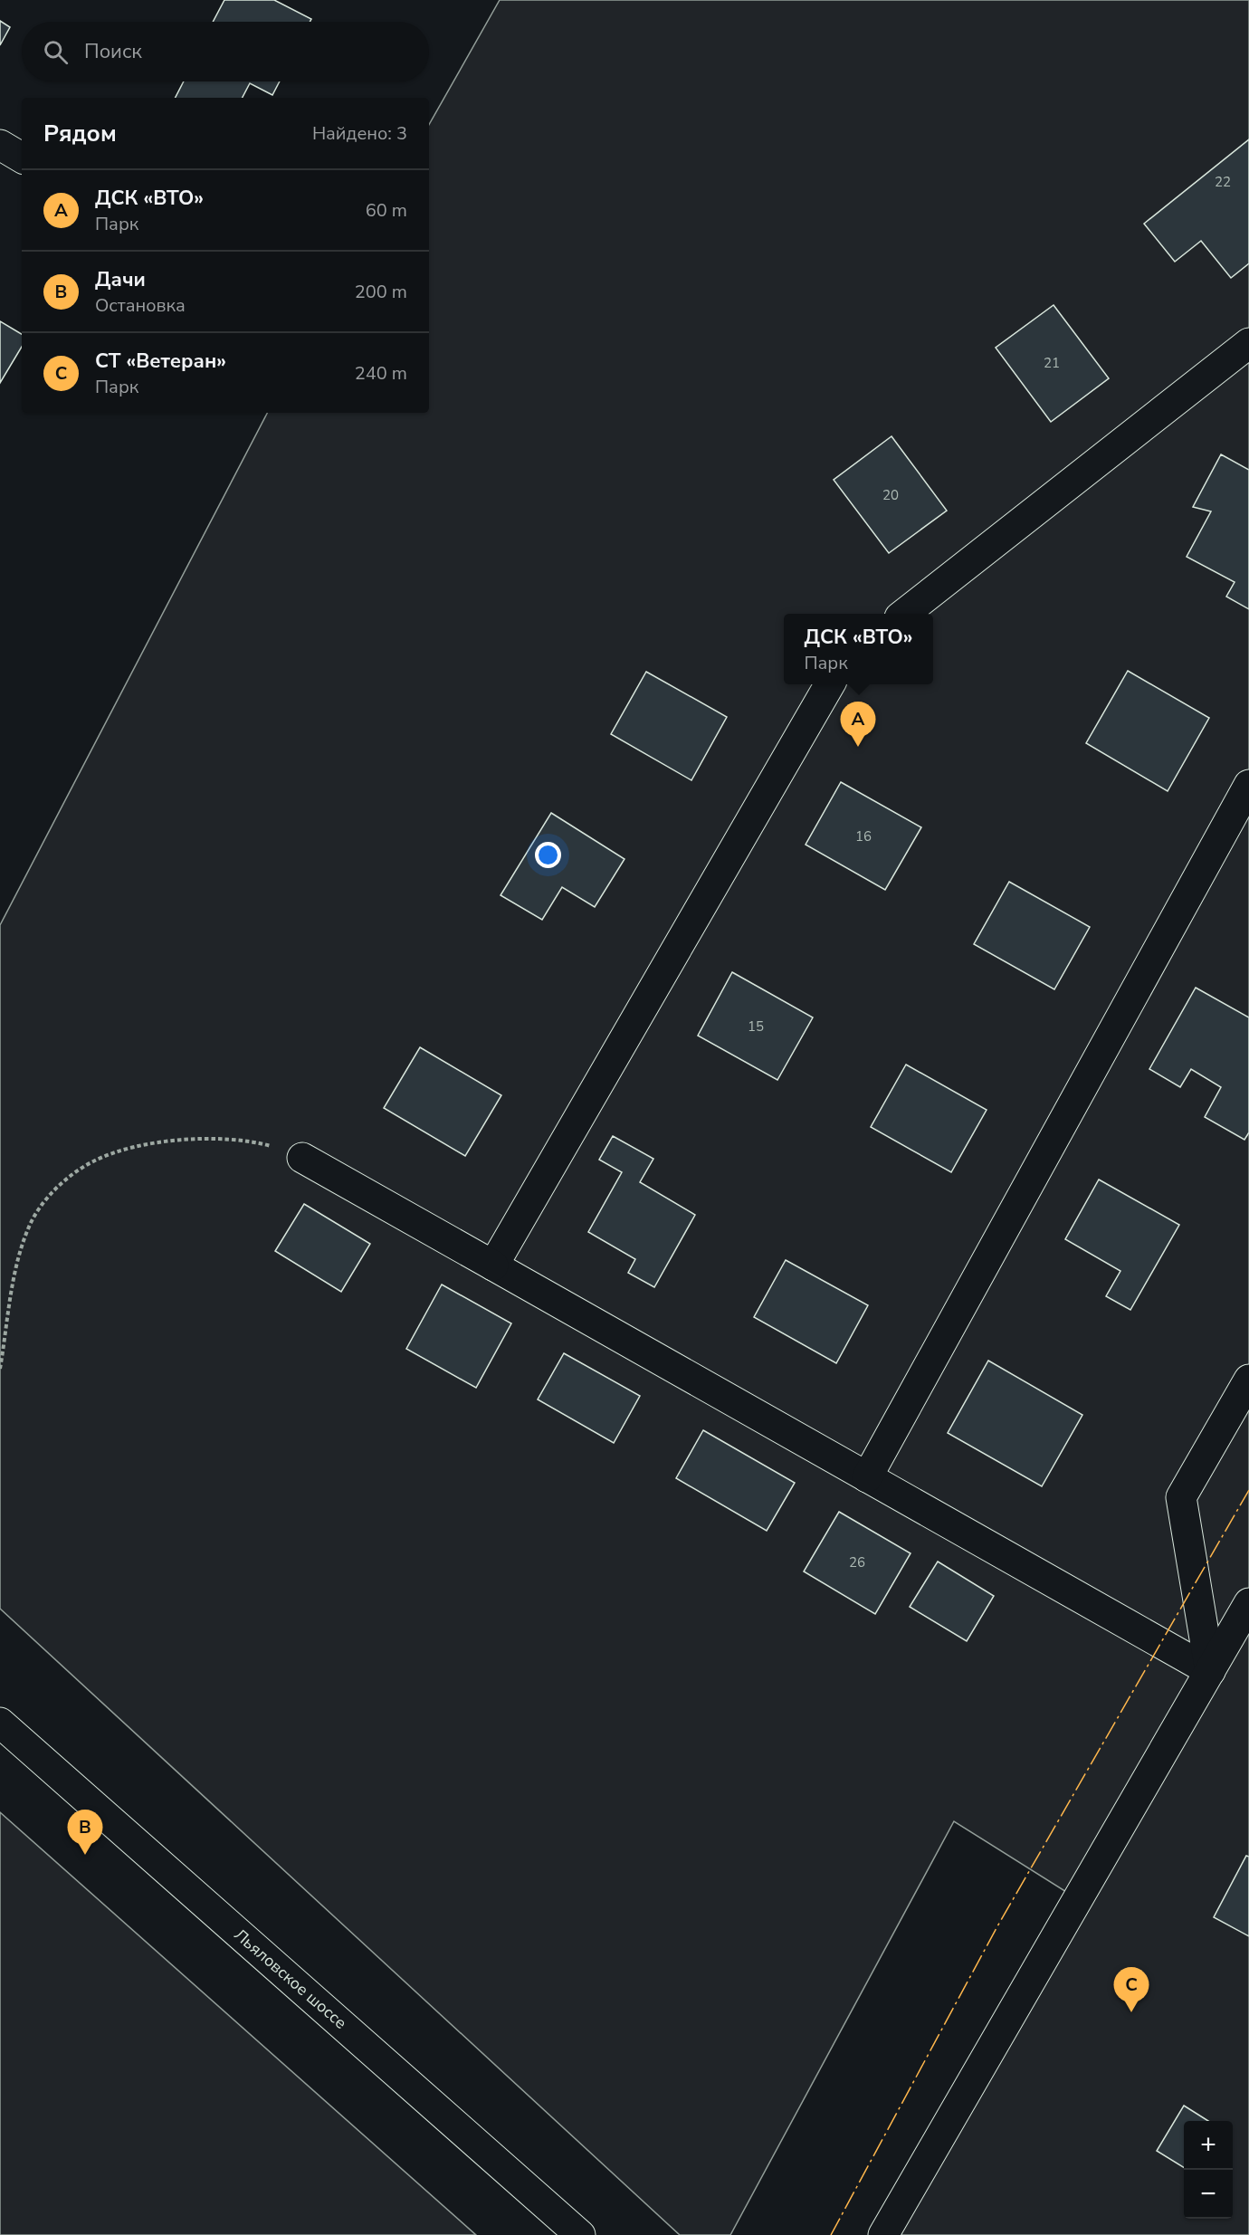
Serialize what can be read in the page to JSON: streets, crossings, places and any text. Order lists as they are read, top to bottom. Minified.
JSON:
{"streets":{"street":["Льяловское шоссе"]},"house_numbers":["22","21","20","16","15","26"],"page":{"search":"Поиск","heading":["Рядом","Найдено: 3"],"list":[{"mark":"A","name":"ДСК «ВТО»","note":"Парк","value":"60 m"},{"mark":"B","name":"Дачи","note":"Остановка","value":"200 m"},{"mark":"C","name":"СТ «Ветеран»","note":"Парк","value":"240 m"}],"popup":["ДСК «ВТО»","Парк"],"pins":["A","B","C"],"map_buttons":["+","−"]}}
